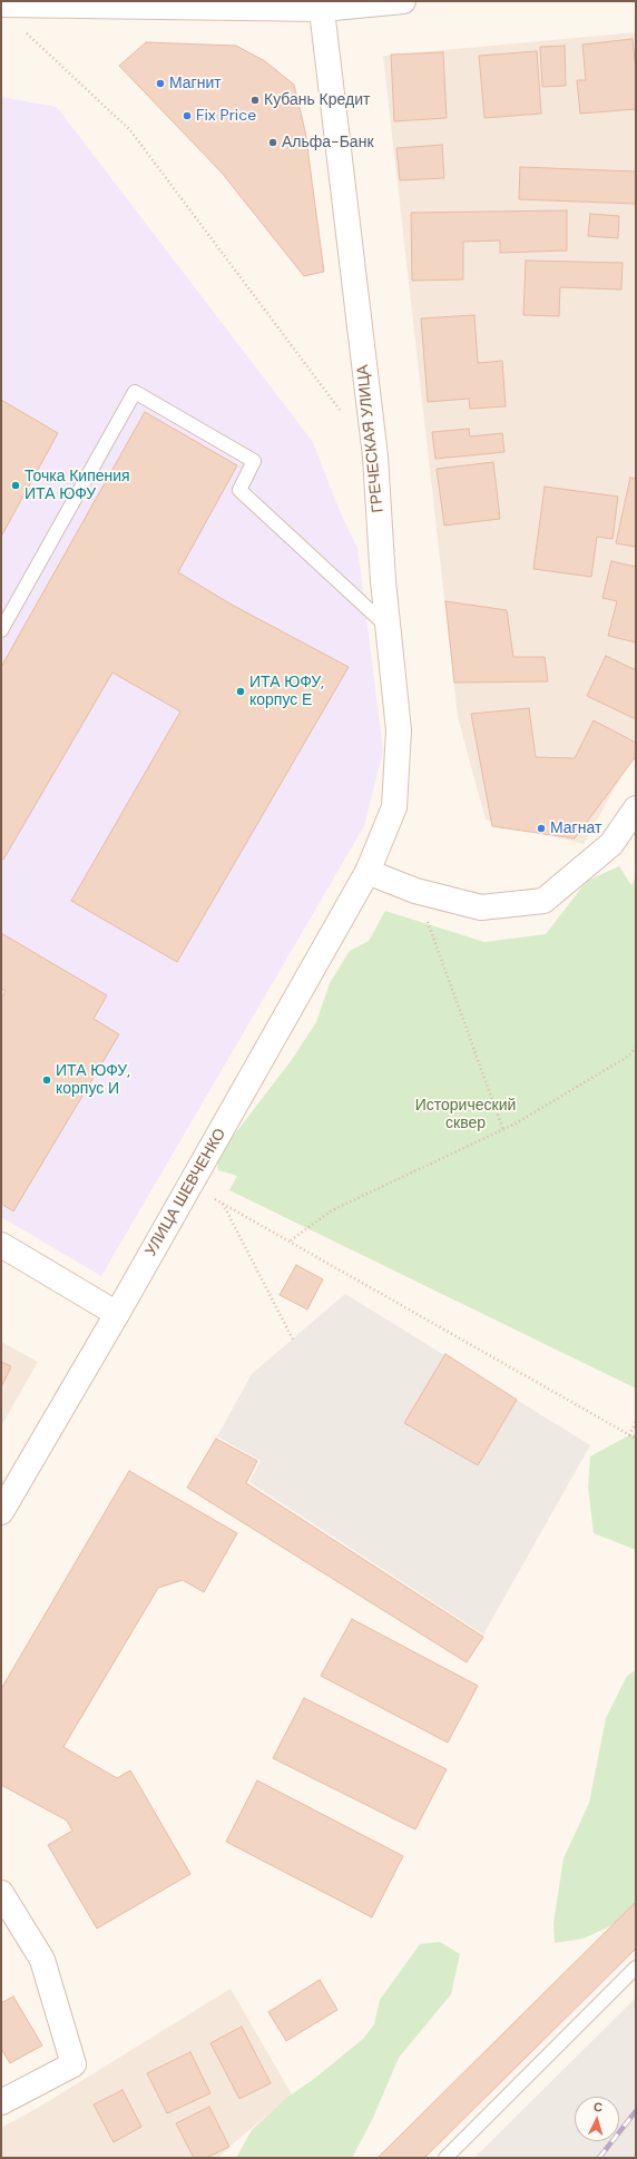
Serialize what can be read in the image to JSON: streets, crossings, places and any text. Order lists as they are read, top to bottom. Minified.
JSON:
{"streets":{"main road":["ГРЕЧЕСКАЯ УЛИЦА","УЛИЦА ШЕВЧЕНКО"]},"crossings":[["ГРЕЧЕСКАЯ УЛИЦА","УЛИЦА ШЕВЧЕНКО"]],"parks":["Исторический сквер"],"places":["Магнит","Кубань Кредит","Fix Price","Альфа-Банк","Точка Кипения ИТА ЮФУ","ИТА ЮФУ, корпус Е","Магнат","ИТА ЮФУ, корпус И"],"north":"top"}
